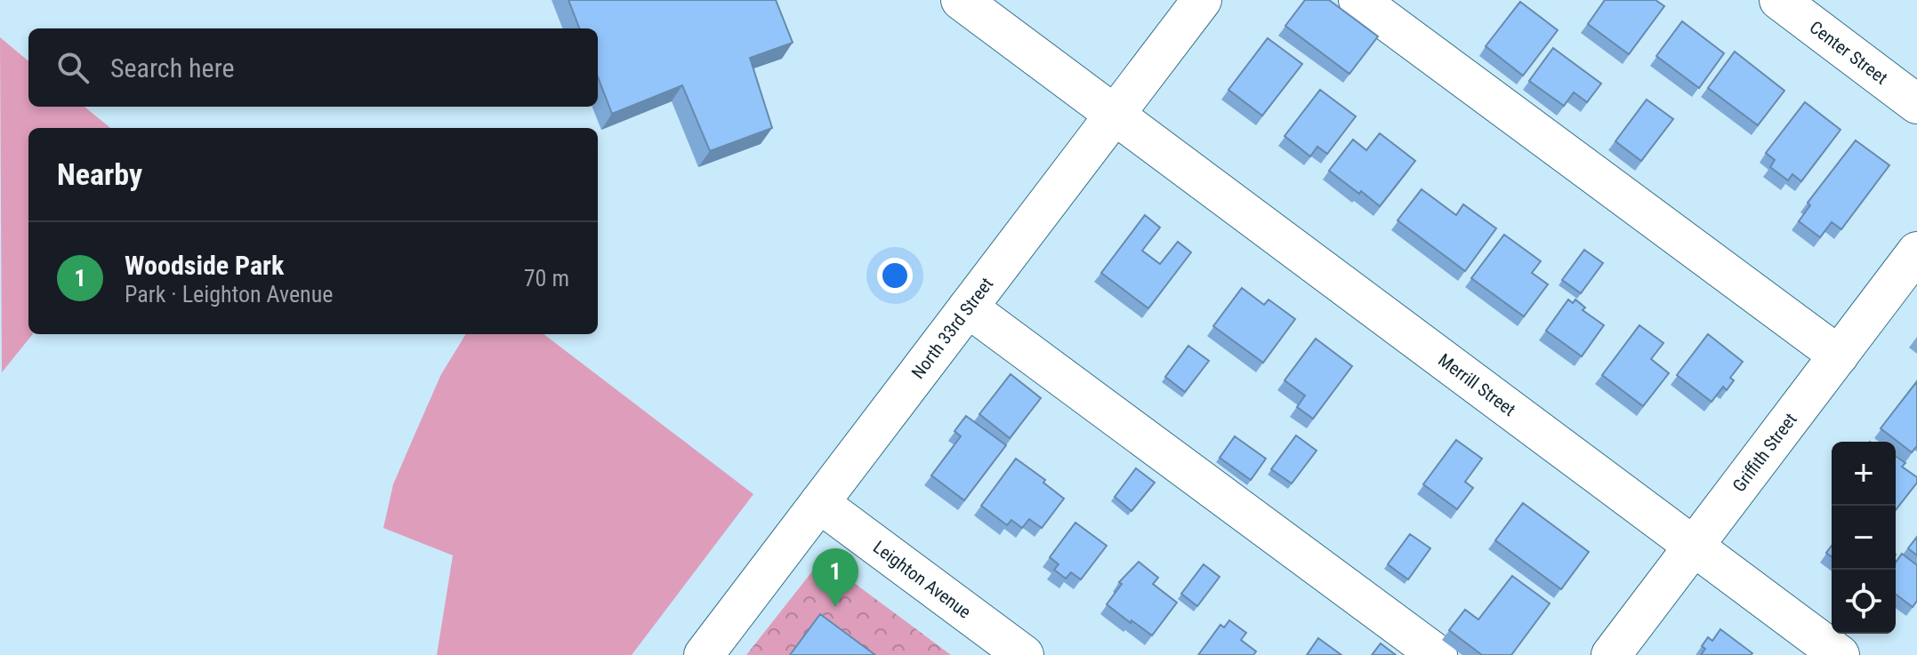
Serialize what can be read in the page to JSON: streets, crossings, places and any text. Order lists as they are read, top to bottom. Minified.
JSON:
{"streets":{"street":["Center Street","North 33rd Street","Merrill Street","Griffith Street","Leighton Avenue"]},"crossings":[["North 33rd Street","Merrill Street"],["North 33rd Street","Leighton Avenue"],["Merrill Street","Griffith Street"]],"page":{"search":"Search here","heading":"Nearby","list":[{"mark":"1","name":"Woodside Park","note":"Park · Leighton Avenue","value":"70 m"}],"map_buttons":["+","−"],"pins":"1"}}
